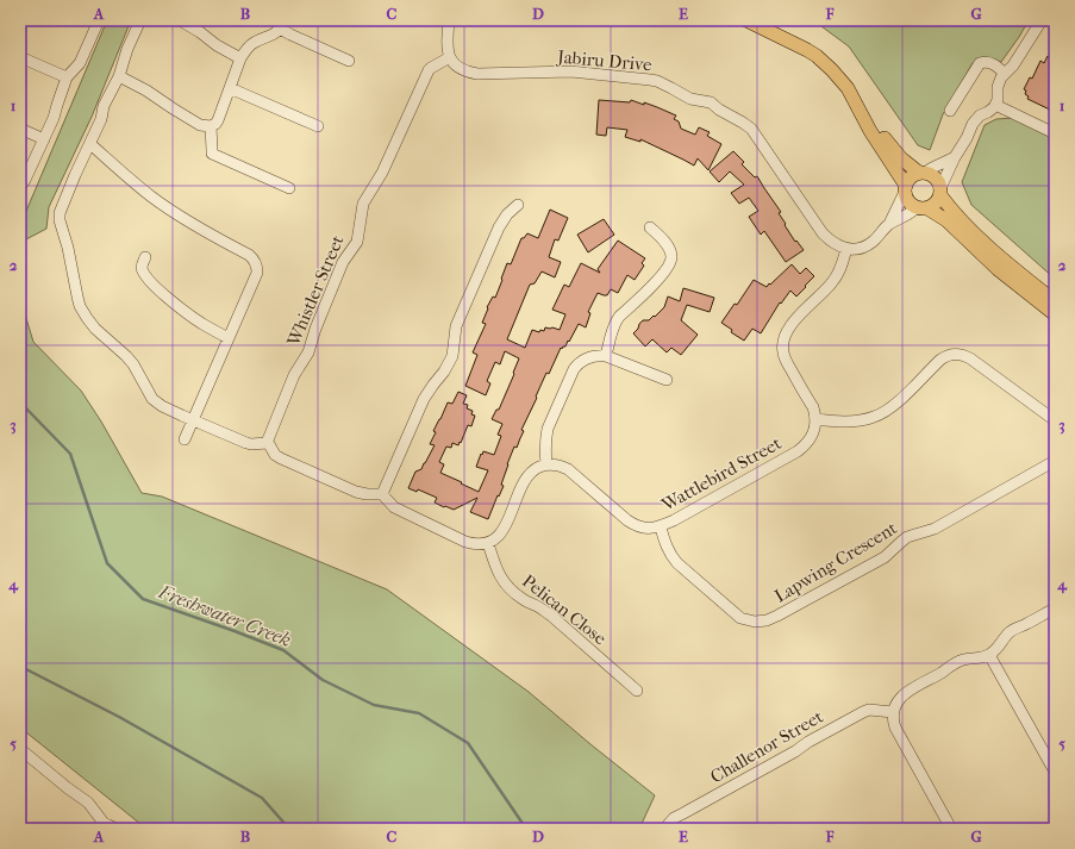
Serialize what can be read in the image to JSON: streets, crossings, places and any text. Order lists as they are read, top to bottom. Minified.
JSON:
{"streets":{"street":["Jabiru Drive","Whistler Street","Wattlebird Street","Lapwing Crescent","Pelican Close","Challenor Street"]},"crossings":[["Jabiru Drive","Whistler Street"],["Wattlebird Street","Lapwing Crescent"]],"water":["Freshwater Creek"],"grid":{"columns":["A","B","C","D","E","F","G"],"rows":["1","2","3","4","5"]}}
